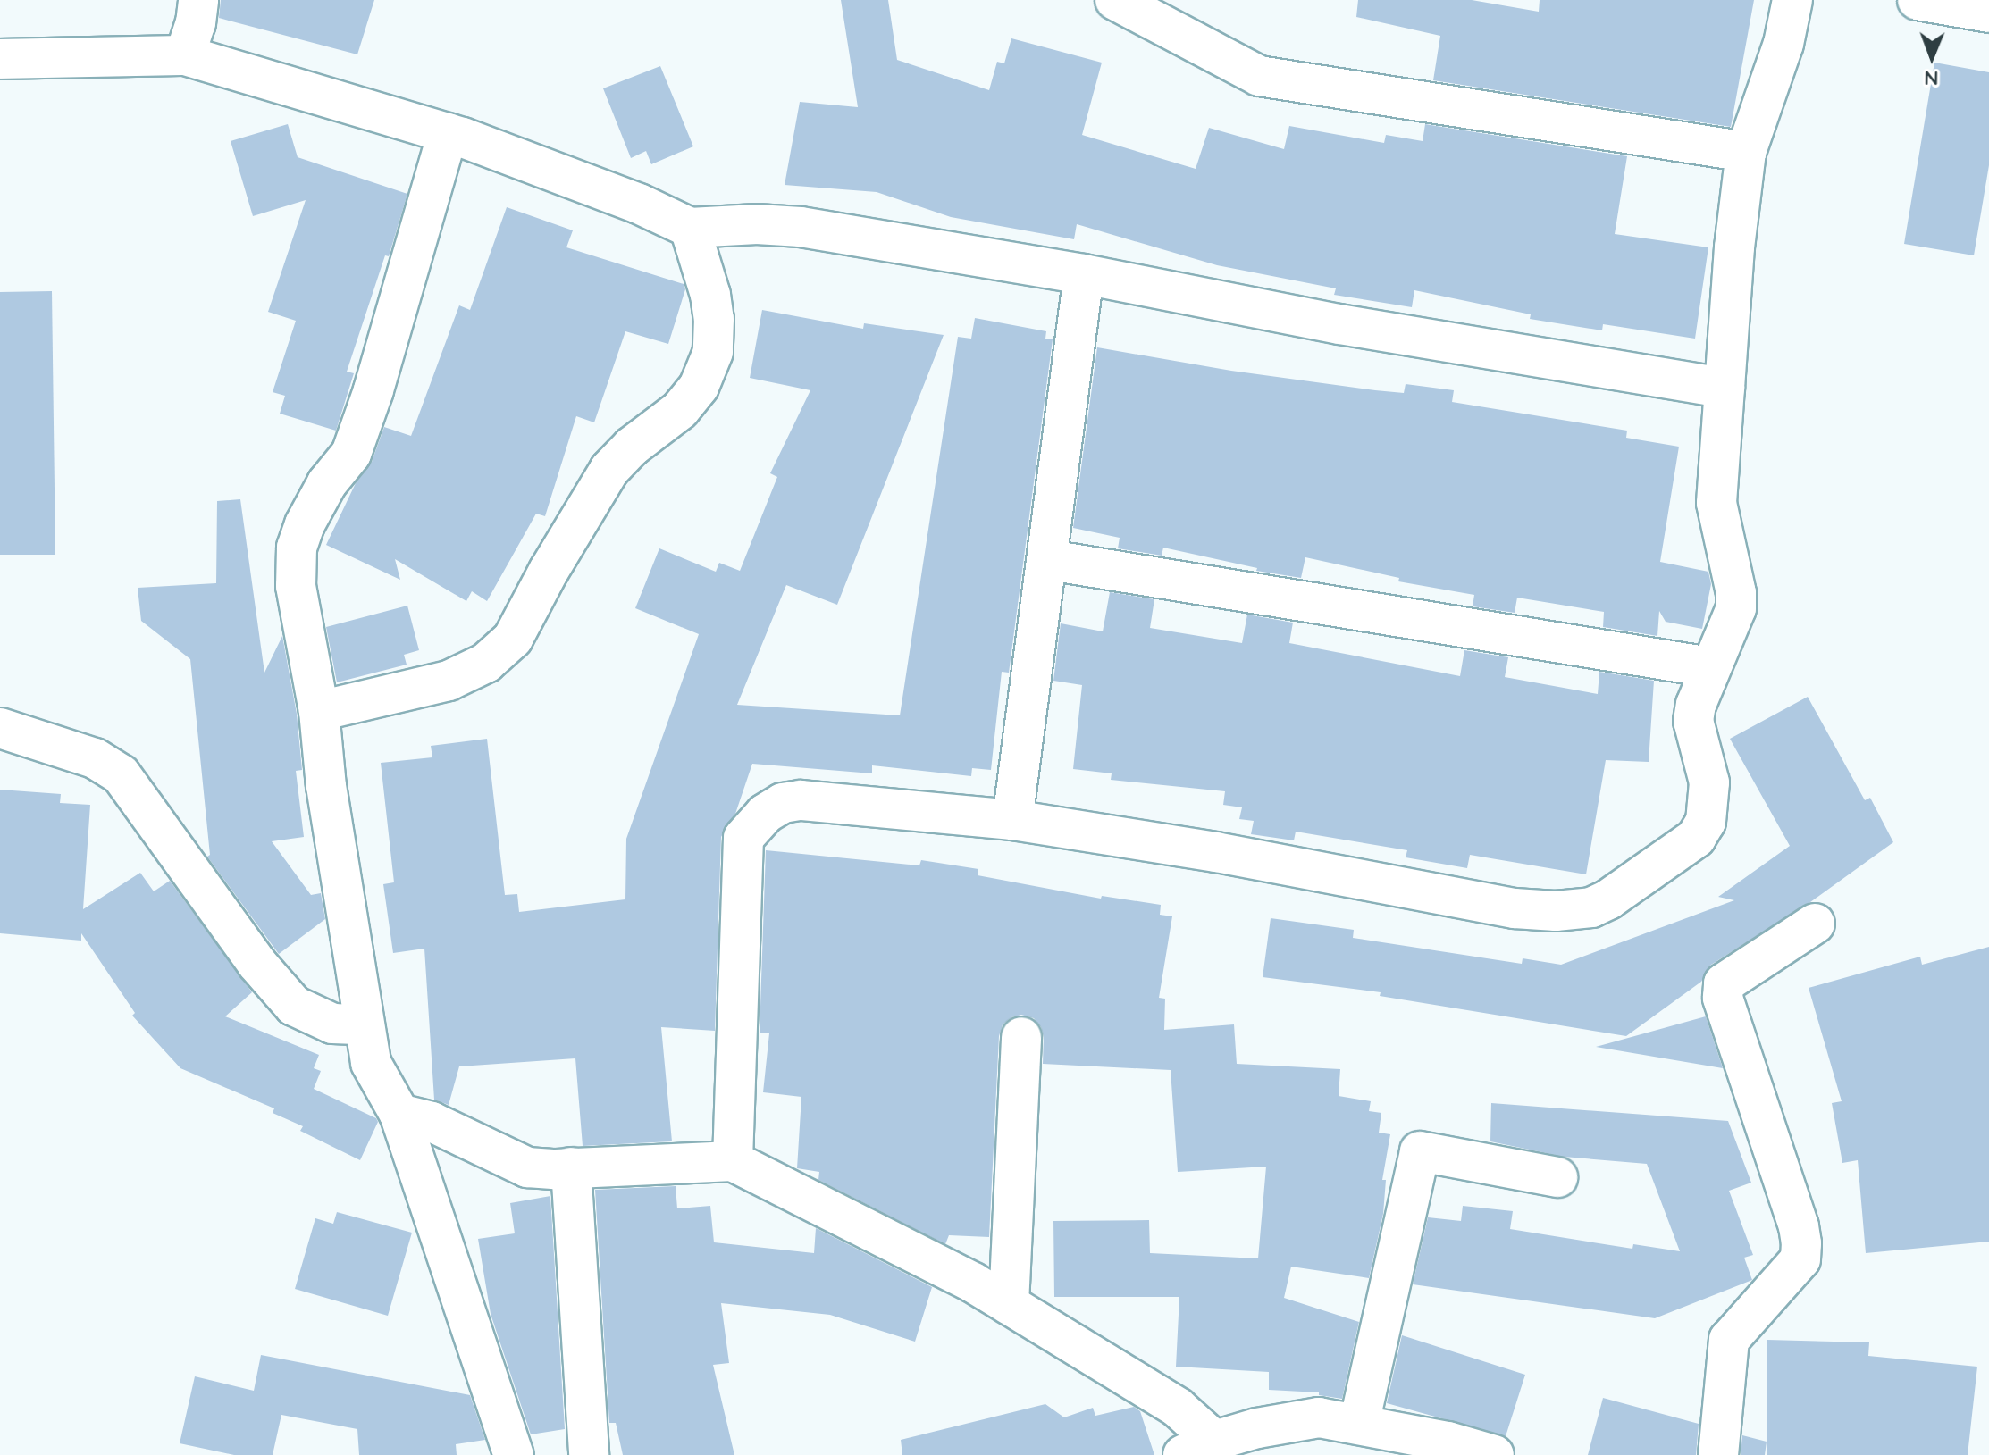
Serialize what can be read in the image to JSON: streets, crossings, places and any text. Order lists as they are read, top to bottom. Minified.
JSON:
{"north":"bottom"}
